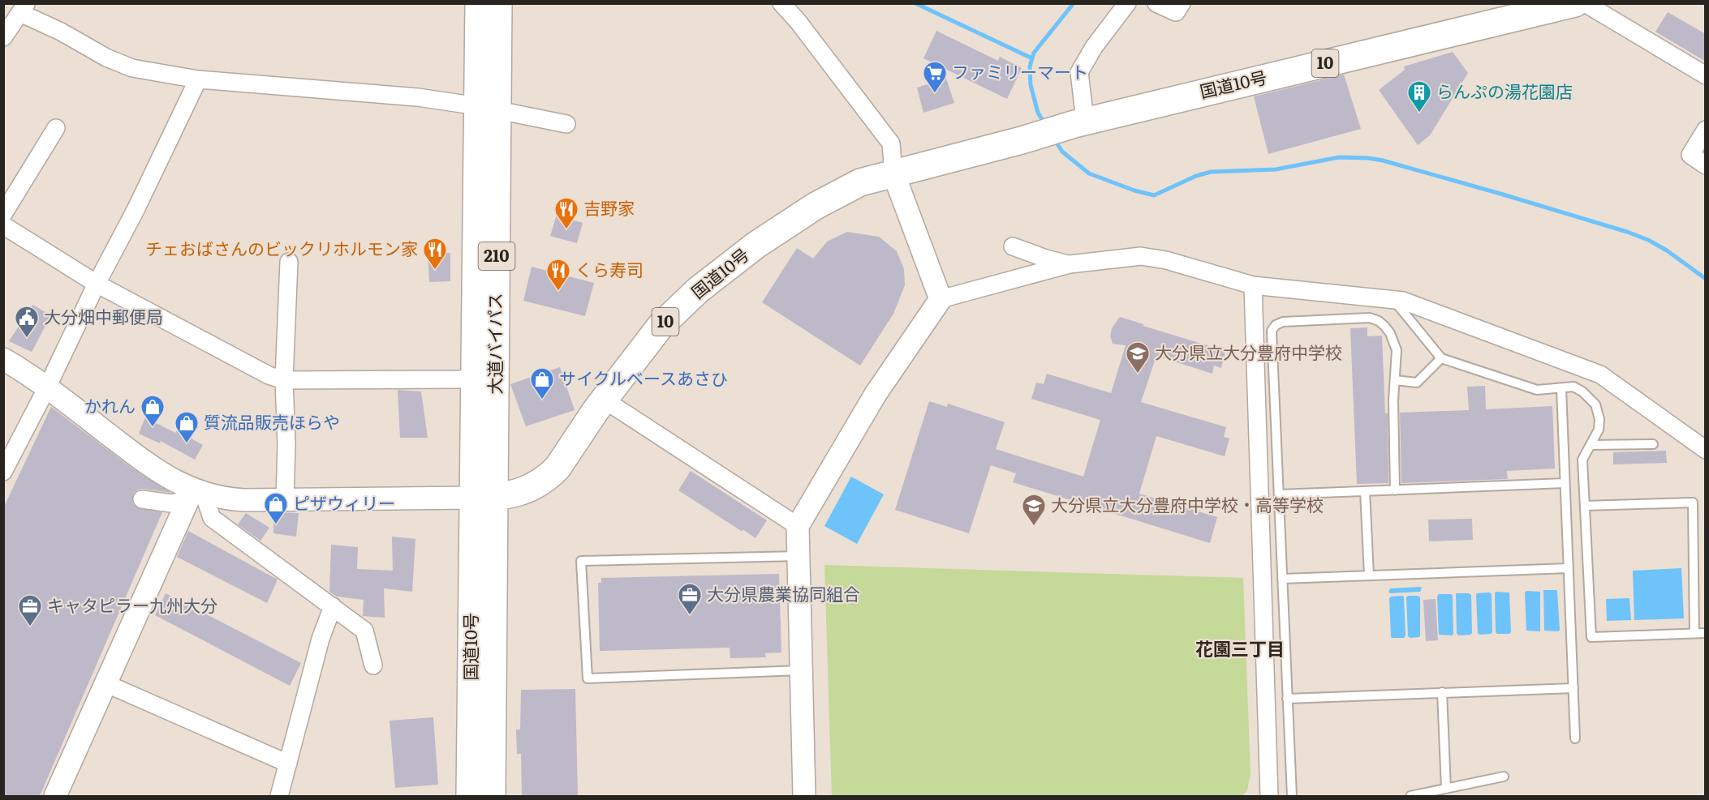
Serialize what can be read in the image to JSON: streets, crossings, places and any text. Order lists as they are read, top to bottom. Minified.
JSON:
{"streets":{"highway":["10","国道10号","210","大道バイパス"]},"crossings":[["国道10号","大道バイパス"]],"districts":["花園三丁目"],"places":{"supermarket":["ファミリーマート"],"building":["らんぷの湯花園店"],"restaurant":["吉野家","チェおばさんのビックリホルモン家","くら寿司"],"public building":["大分畑中郵便局"],"school or university":["大分県立大分豊府中学校","大分県立大分豊府中学校・高等学校"],"shop":["サイクルベースあさひ","かれん","質流品販売ほらや","ピザウィリー"],"office":["大分県農業協同組合","キャタピラー九州大分"]}}
